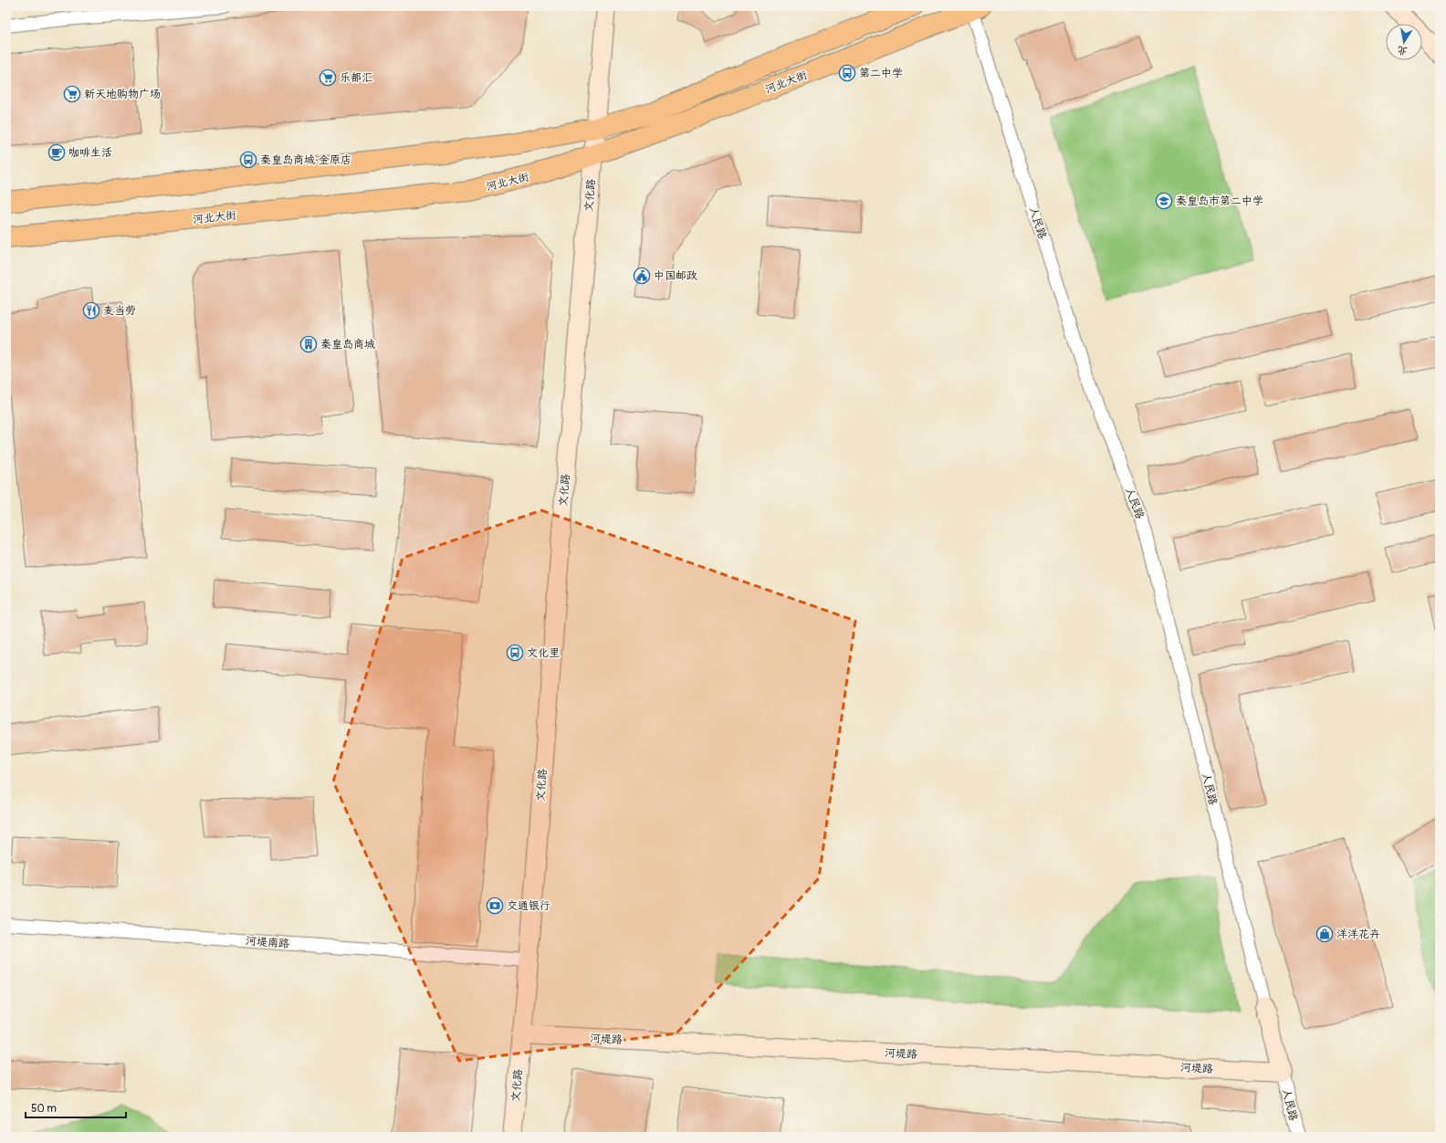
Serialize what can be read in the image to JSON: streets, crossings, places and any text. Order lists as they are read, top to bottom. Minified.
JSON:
{"streets":{"main road":["河北大街","文化路","河堤路"],"street":["人民路","河堤南路"]},"crossings":[["河北大街","文化路"],["河北大街","人民路"],["文化路","河堤南路"],["文化路","河堤路"],["人民路","河堤路"]],"places":{"bus stop":["第二中学","秦皇岛商城·金原店","文化里"],"supermarket":["乐都汇","新天地购物广场"],"cafe":["咖啡生活"],"school or university":["秦皇岛市第二中学"],"public building":["中国邮政"],"restaurant":["麦当劳"],"building":["秦皇岛商城"],"bank":["交通银行"],"shop":["洋洋花卉"]},"scale_bar":"50 m","north":"bottom"}
